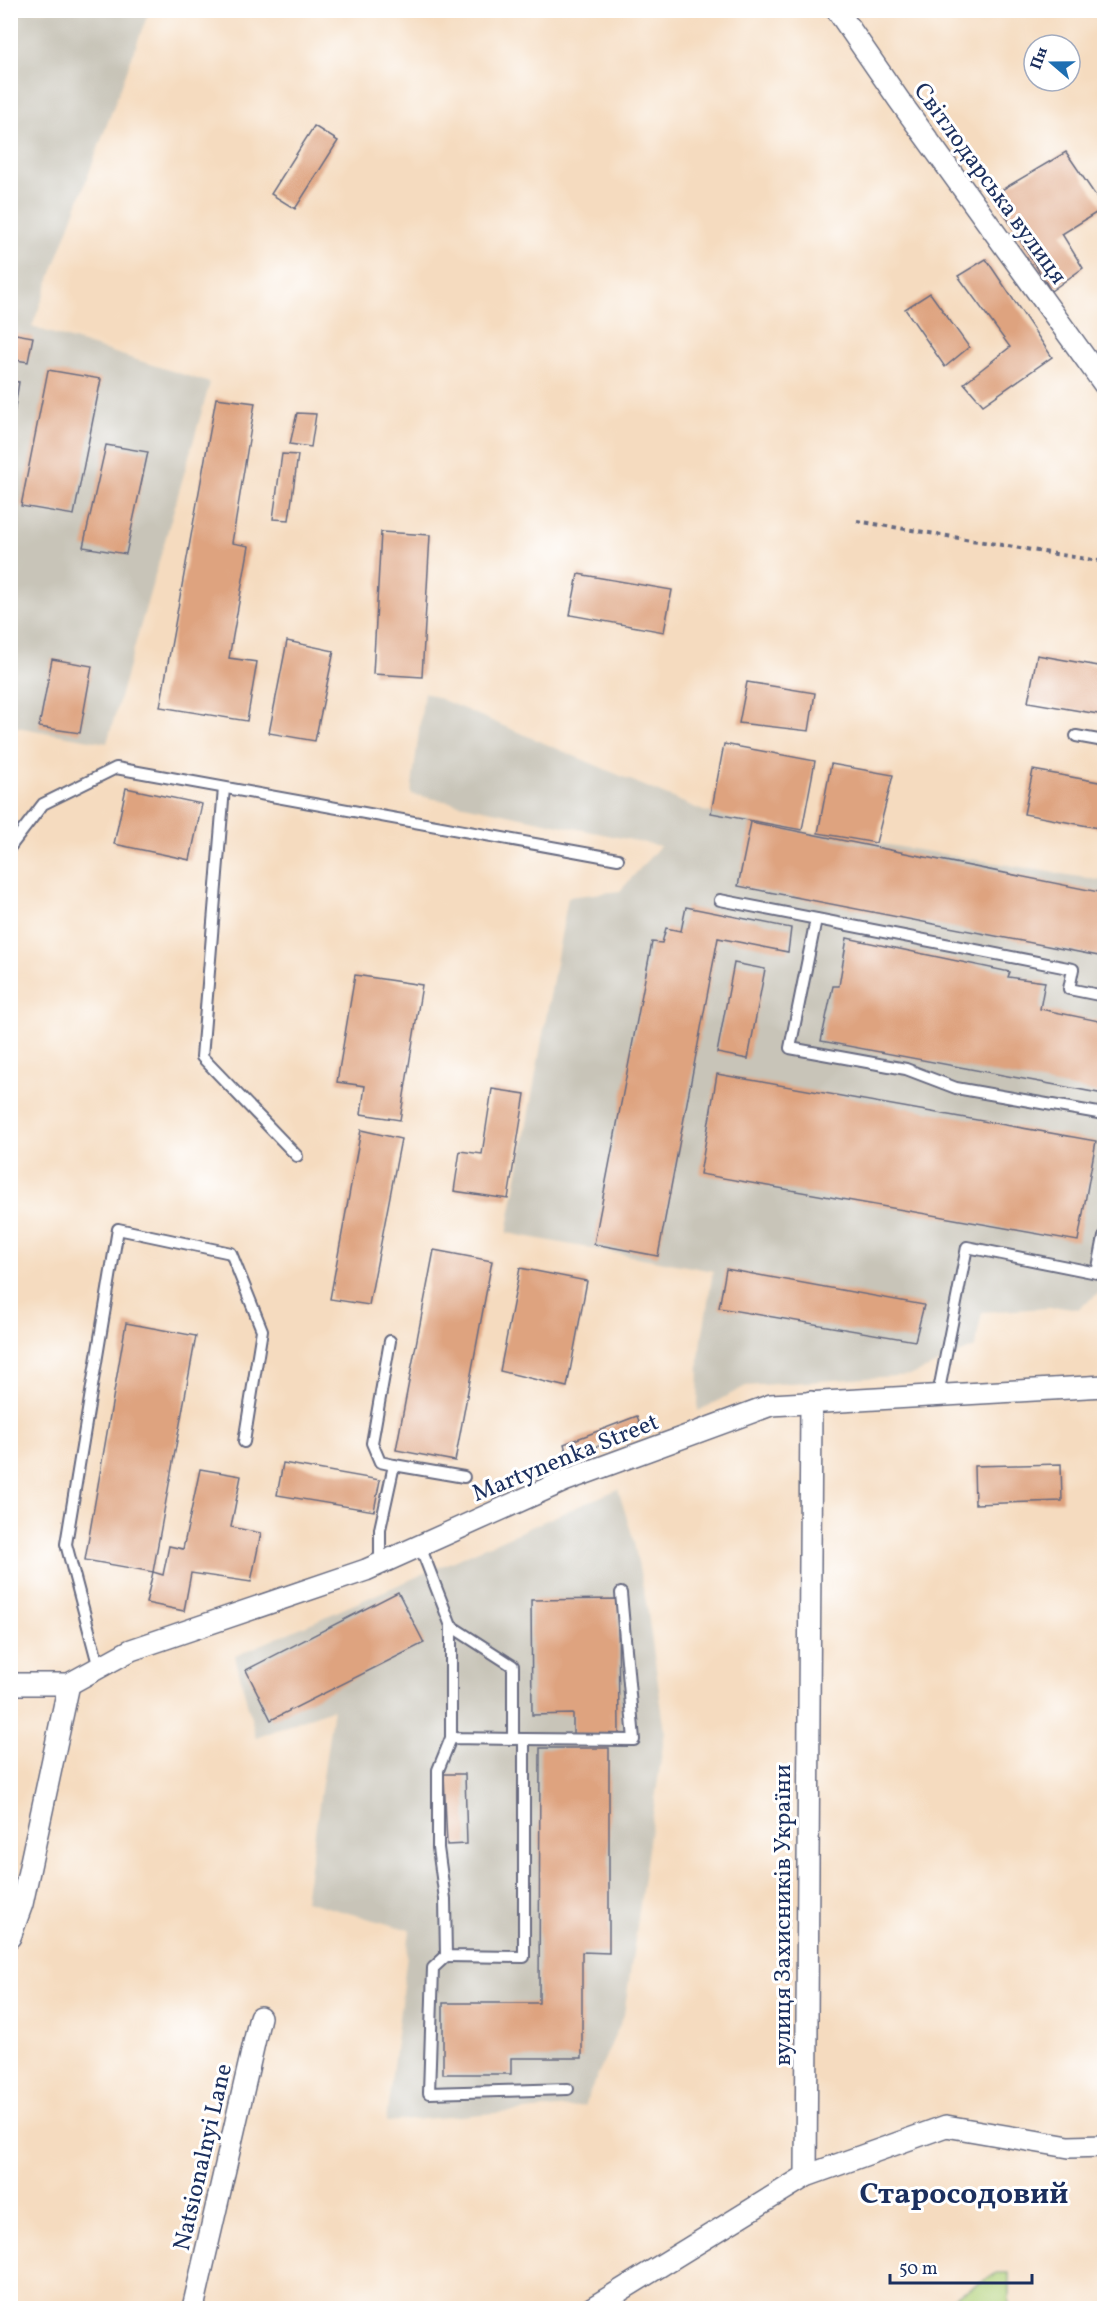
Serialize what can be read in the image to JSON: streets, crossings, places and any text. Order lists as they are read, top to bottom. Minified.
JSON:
{"streets":{"street":["Світлодарська вулиця","Martynenka Street","вулиця Захисників України","Natsionalnyi Lane"]},"crossings":[["Martynenka Street","вулиця Захисників України"]],"districts":["Старосодовий"],"scale_bar":"50 m","north":"left"}
